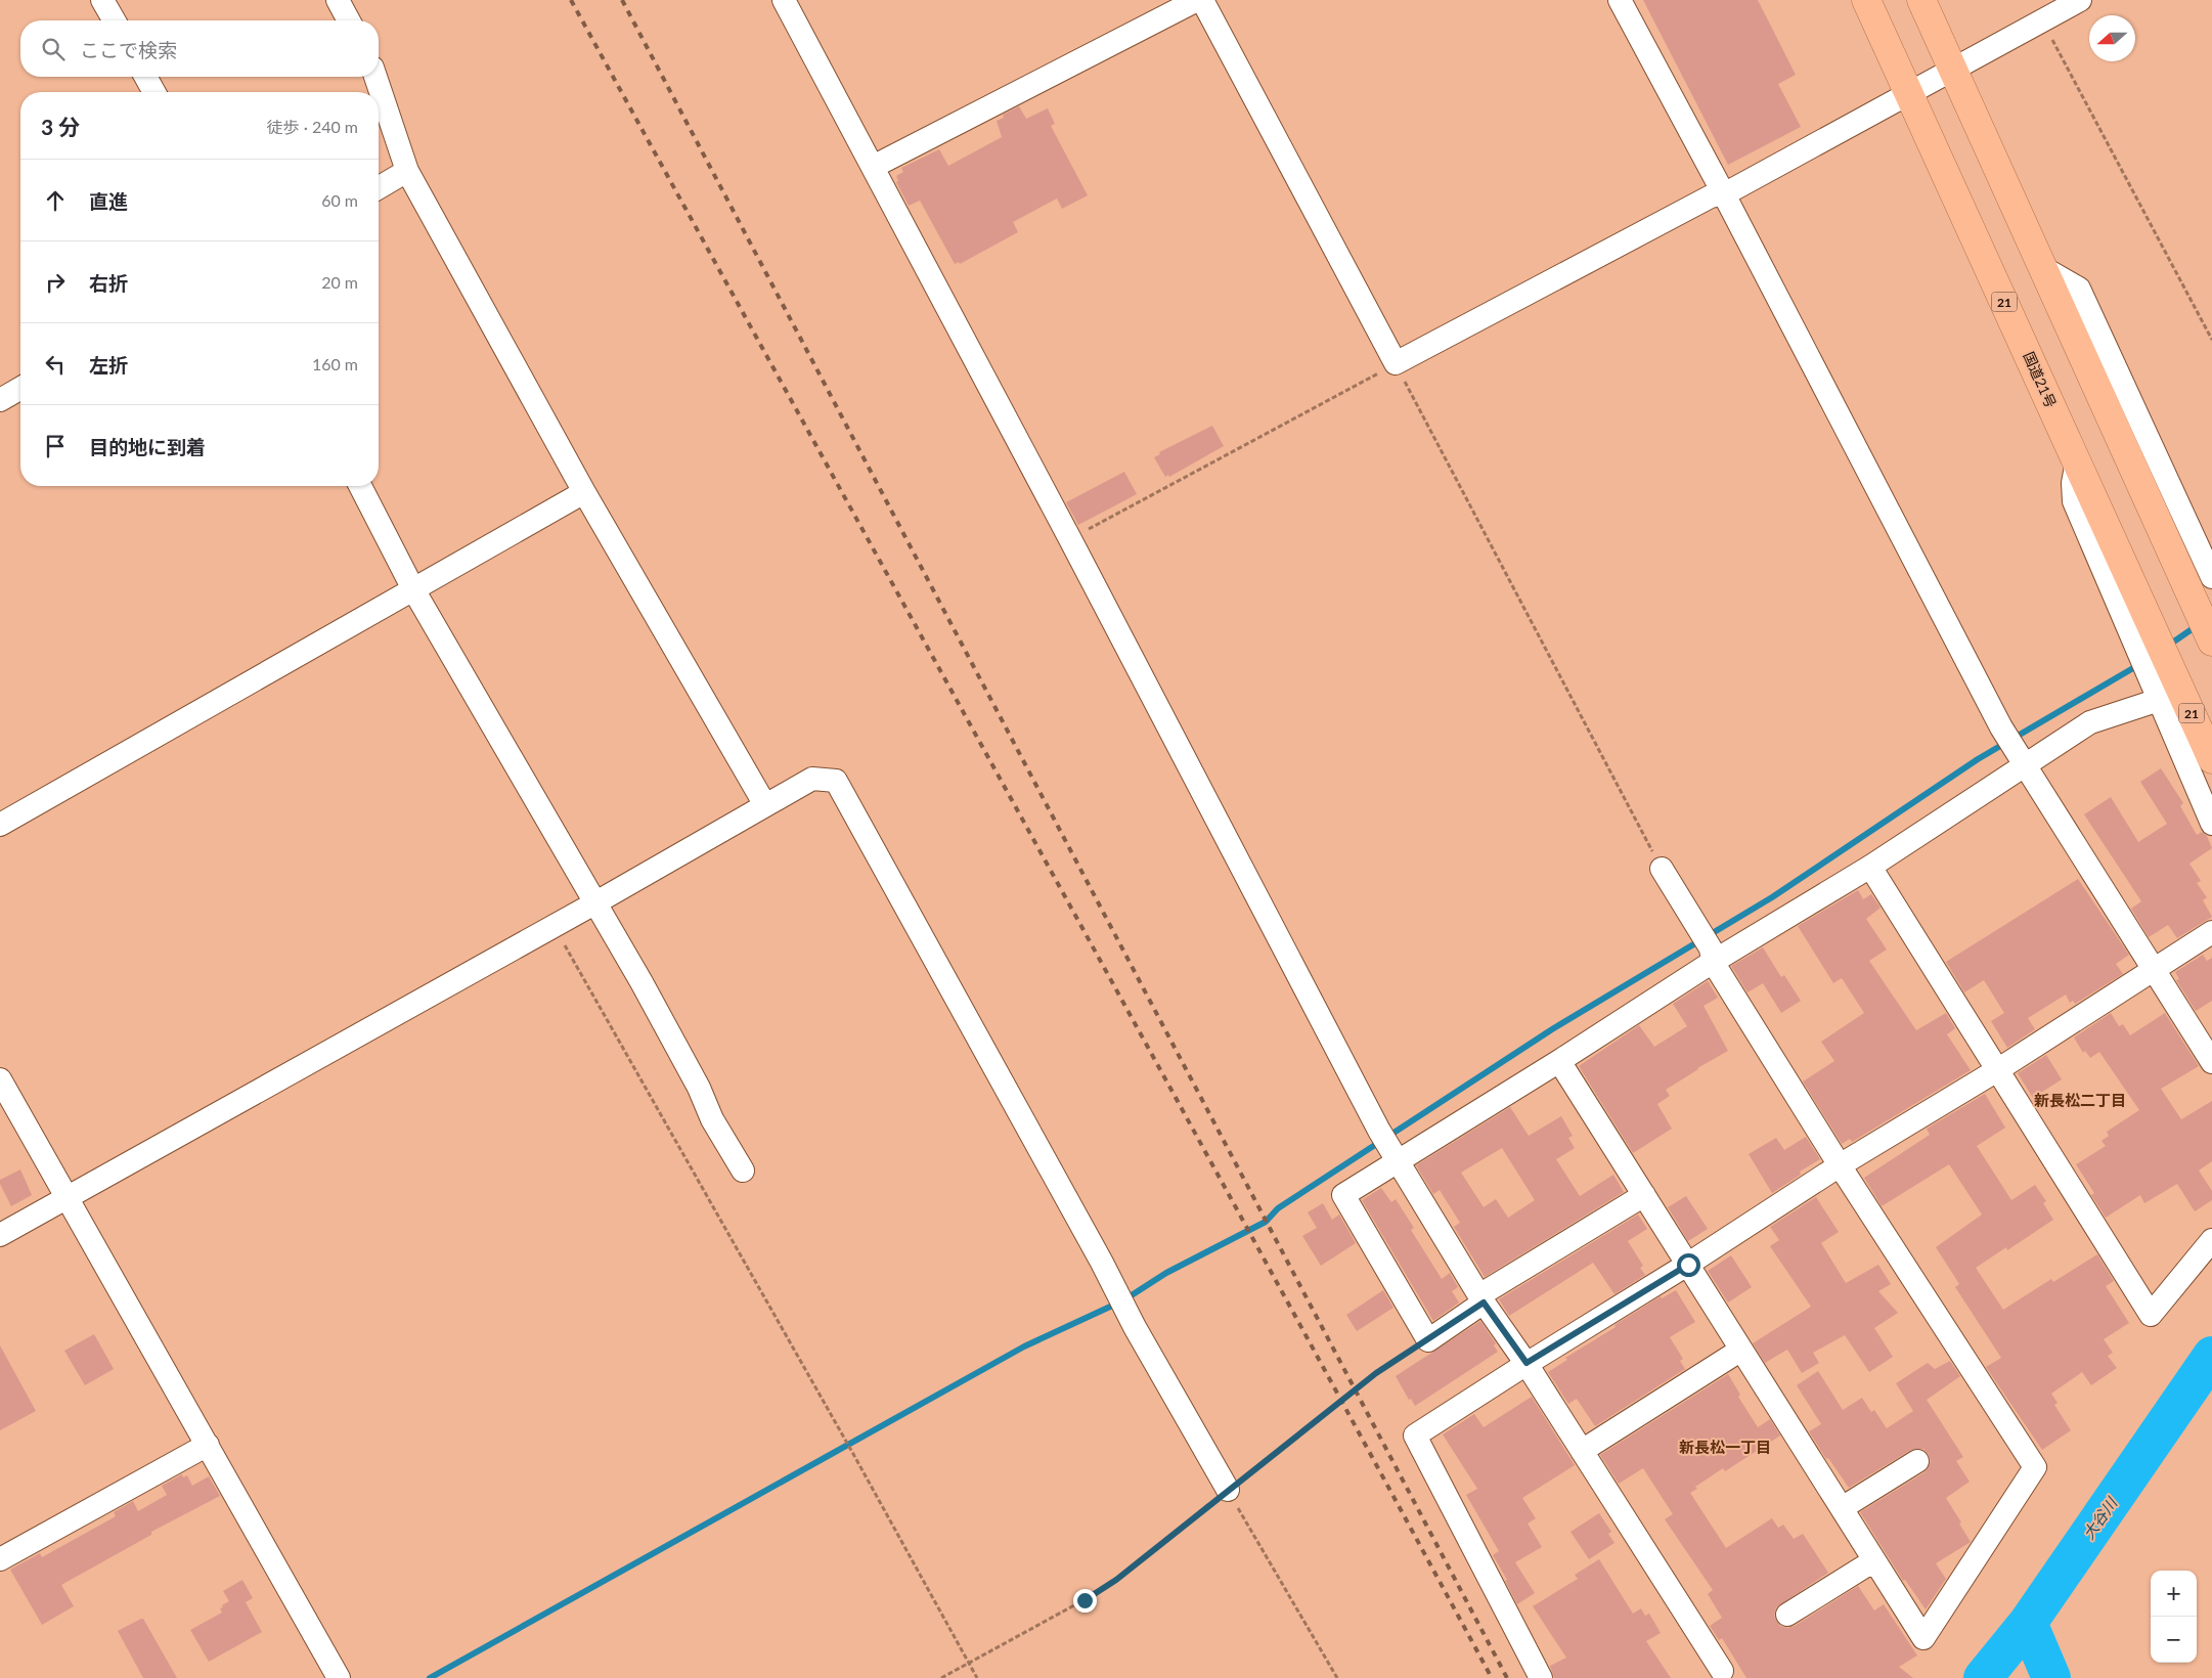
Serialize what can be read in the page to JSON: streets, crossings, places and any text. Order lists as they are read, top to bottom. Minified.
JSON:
{"streets":{"highway":["21","国道21号"]},"districts":["新長松二丁目","新長松一丁目"],"water":["大谷川"],"north":"left","page":{"search":"ここで検索","heading":["3 分","徒歩 · 240 m"],"list":[["直進","60 m"],["右折","20 m"],["左折","160 m"],"目的地に到着"],"map_buttons":["+","−"]}}
